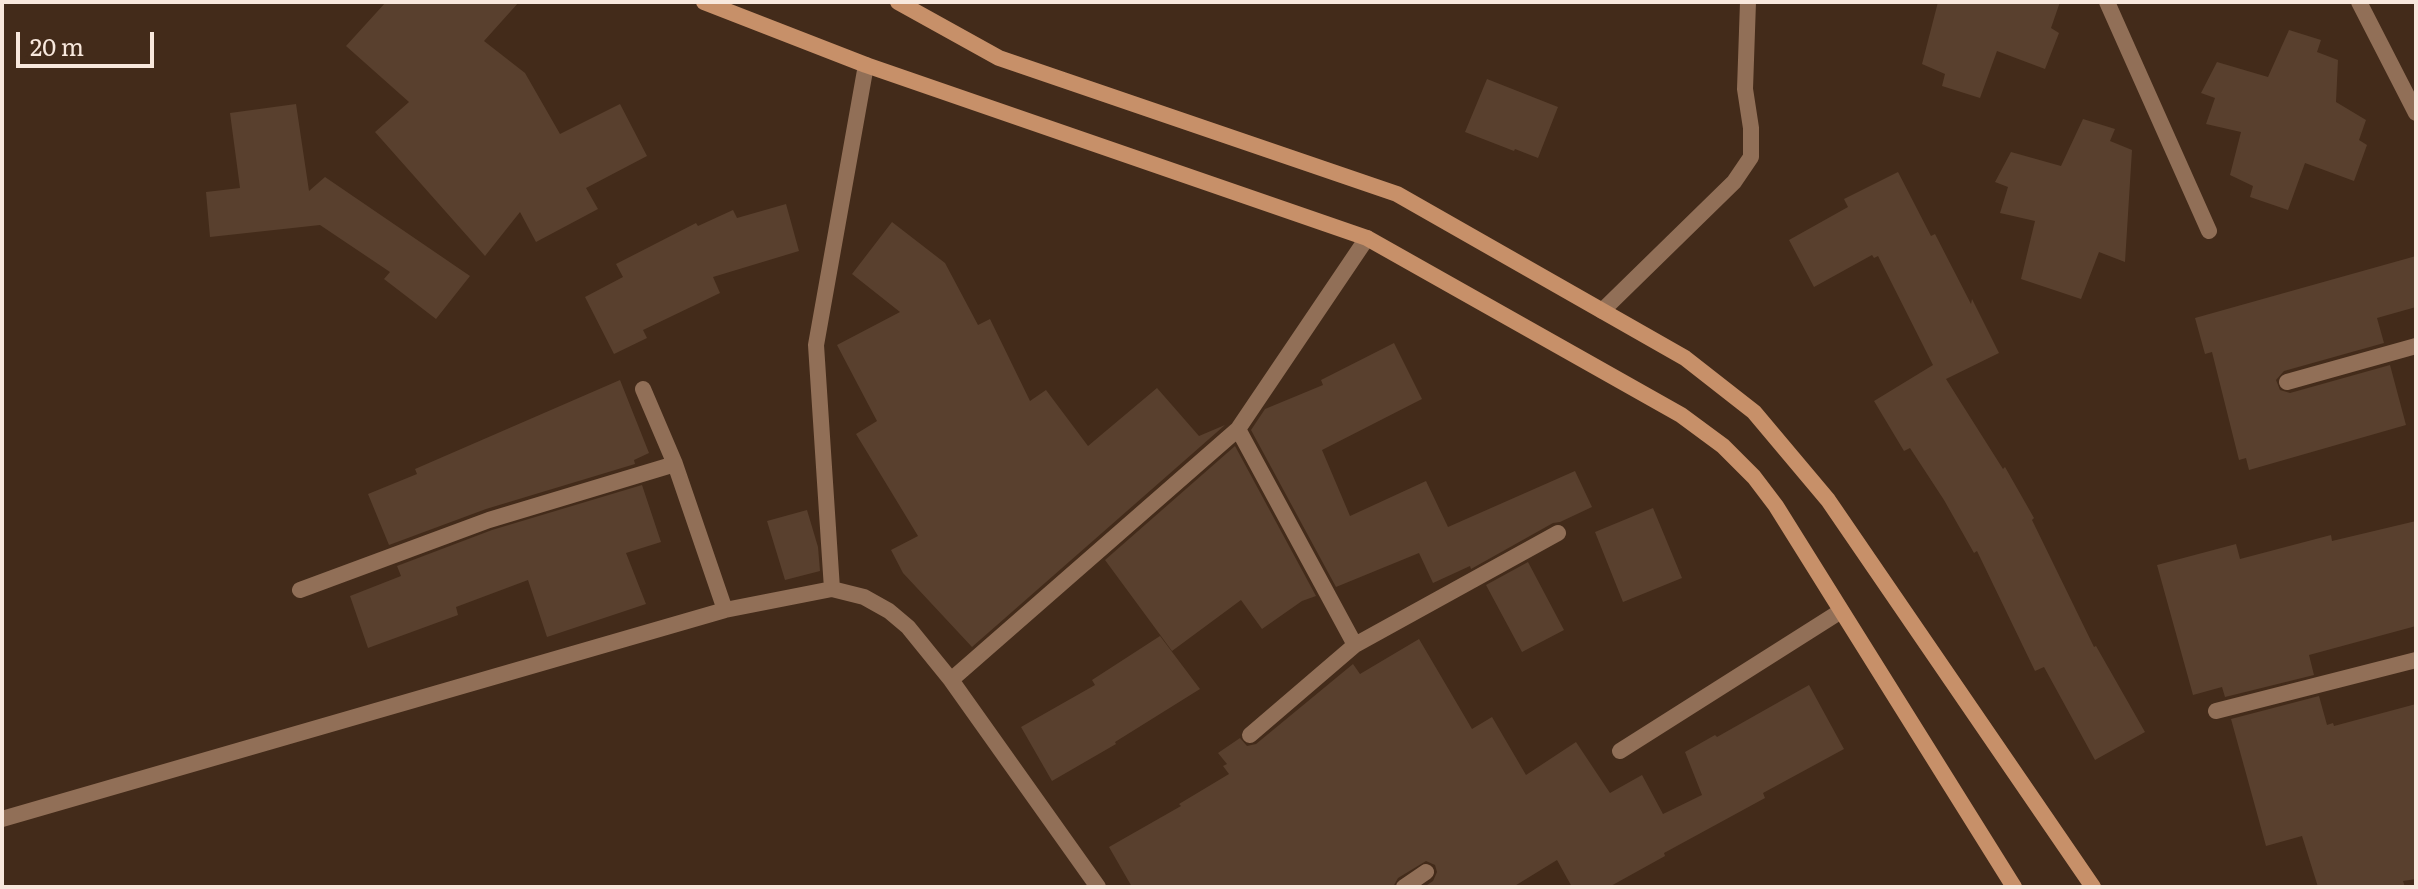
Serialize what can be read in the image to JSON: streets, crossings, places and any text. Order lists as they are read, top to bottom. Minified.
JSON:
{"scale_bar":"20 m"}
